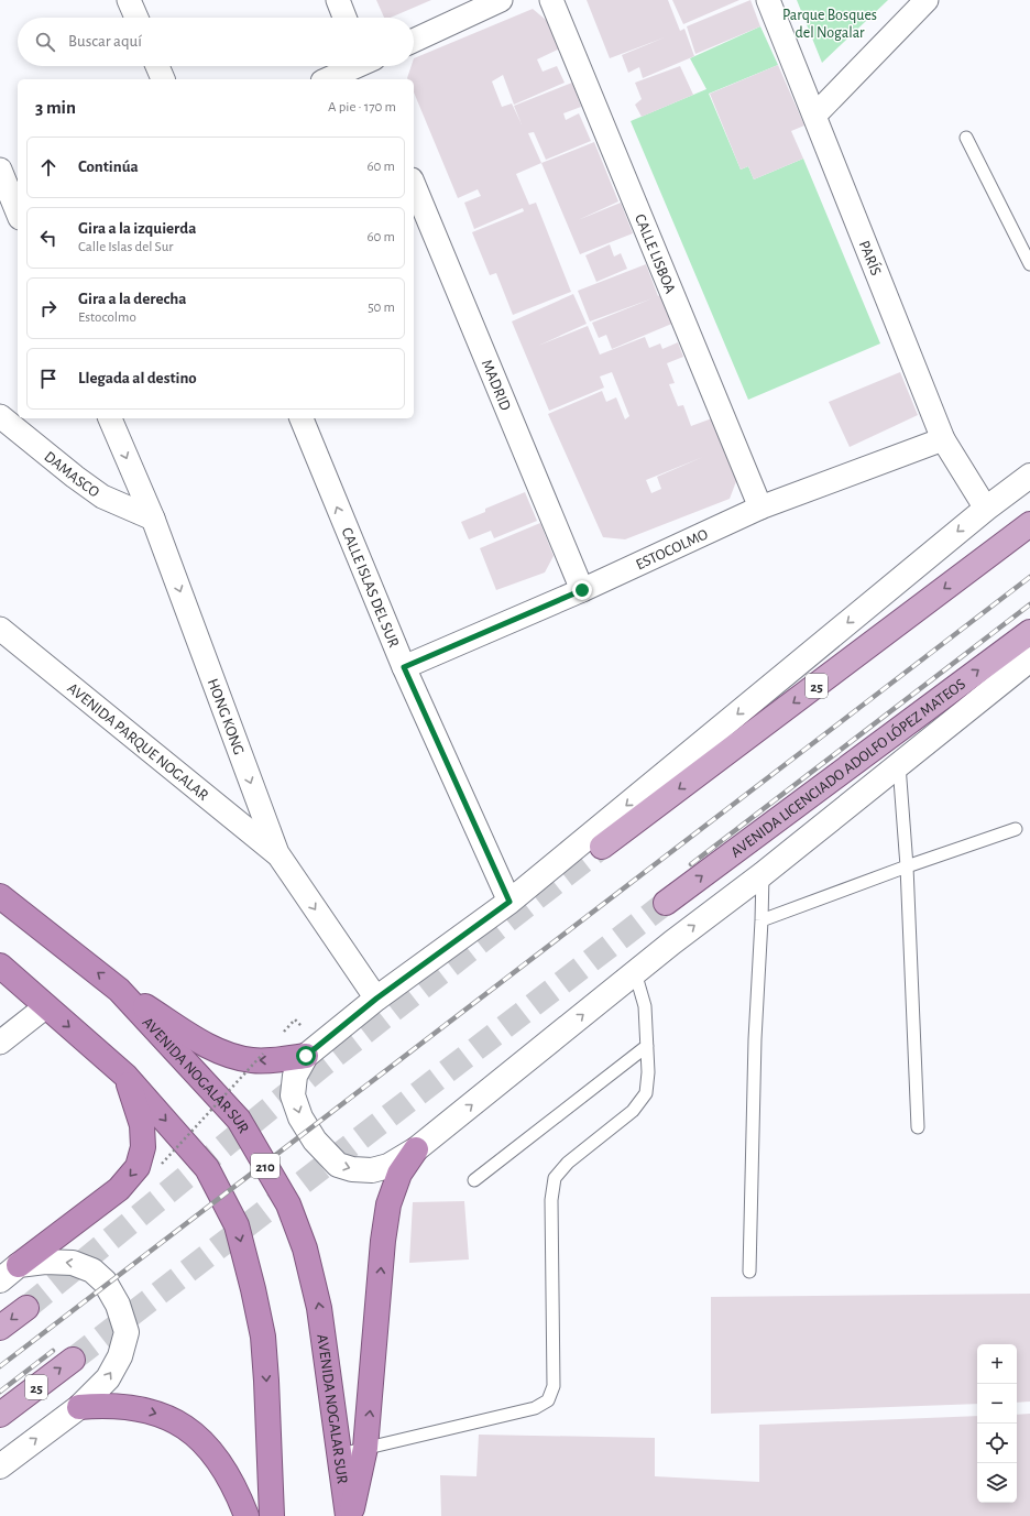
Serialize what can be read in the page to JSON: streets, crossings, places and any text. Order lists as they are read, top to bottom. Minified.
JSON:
{"streets":{"highway":["AVENIDA NOGALAR SUR","210"],"main road":["25","AVENIDA LICENCIADO ADOLFO LÓPEZ MATEOS"],"street":["CALLE LISBOA","PARÍS","MADRID","DAMASCO","ESTOCOLMO","CALLE ISLAS DEL SUR","HONG KONG","AVENIDA PARQUE NOGALAR"]},"crossings":[["CALLE LISBOA","ESTOCOLMO"],["PARÍS","ESTOCOLMO"],["MADRID","ESTOCOLMO"],["DAMASCO","HONG KONG"],["ESTOCOLMO","CALLE ISLAS DEL SUR"],["HONG KONG","AVENIDA PARQUE NOGALAR"]],"one_way":["CALLE ISLAS DEL SUR","HONG KONG"],"parks":["Parque Bosques del Nogalar"],"page":{"search":"Buscar aquí","heading":["3 min","A pie · 170 m"],"list":[["Continúa","60 m"],["Gira a la izquierda","Calle Islas del Sur","60 m"],["Gira a la derecha","Estocolmo","50 m"],"Llegada al destino"],"map_buttons":["+","−"]}}
